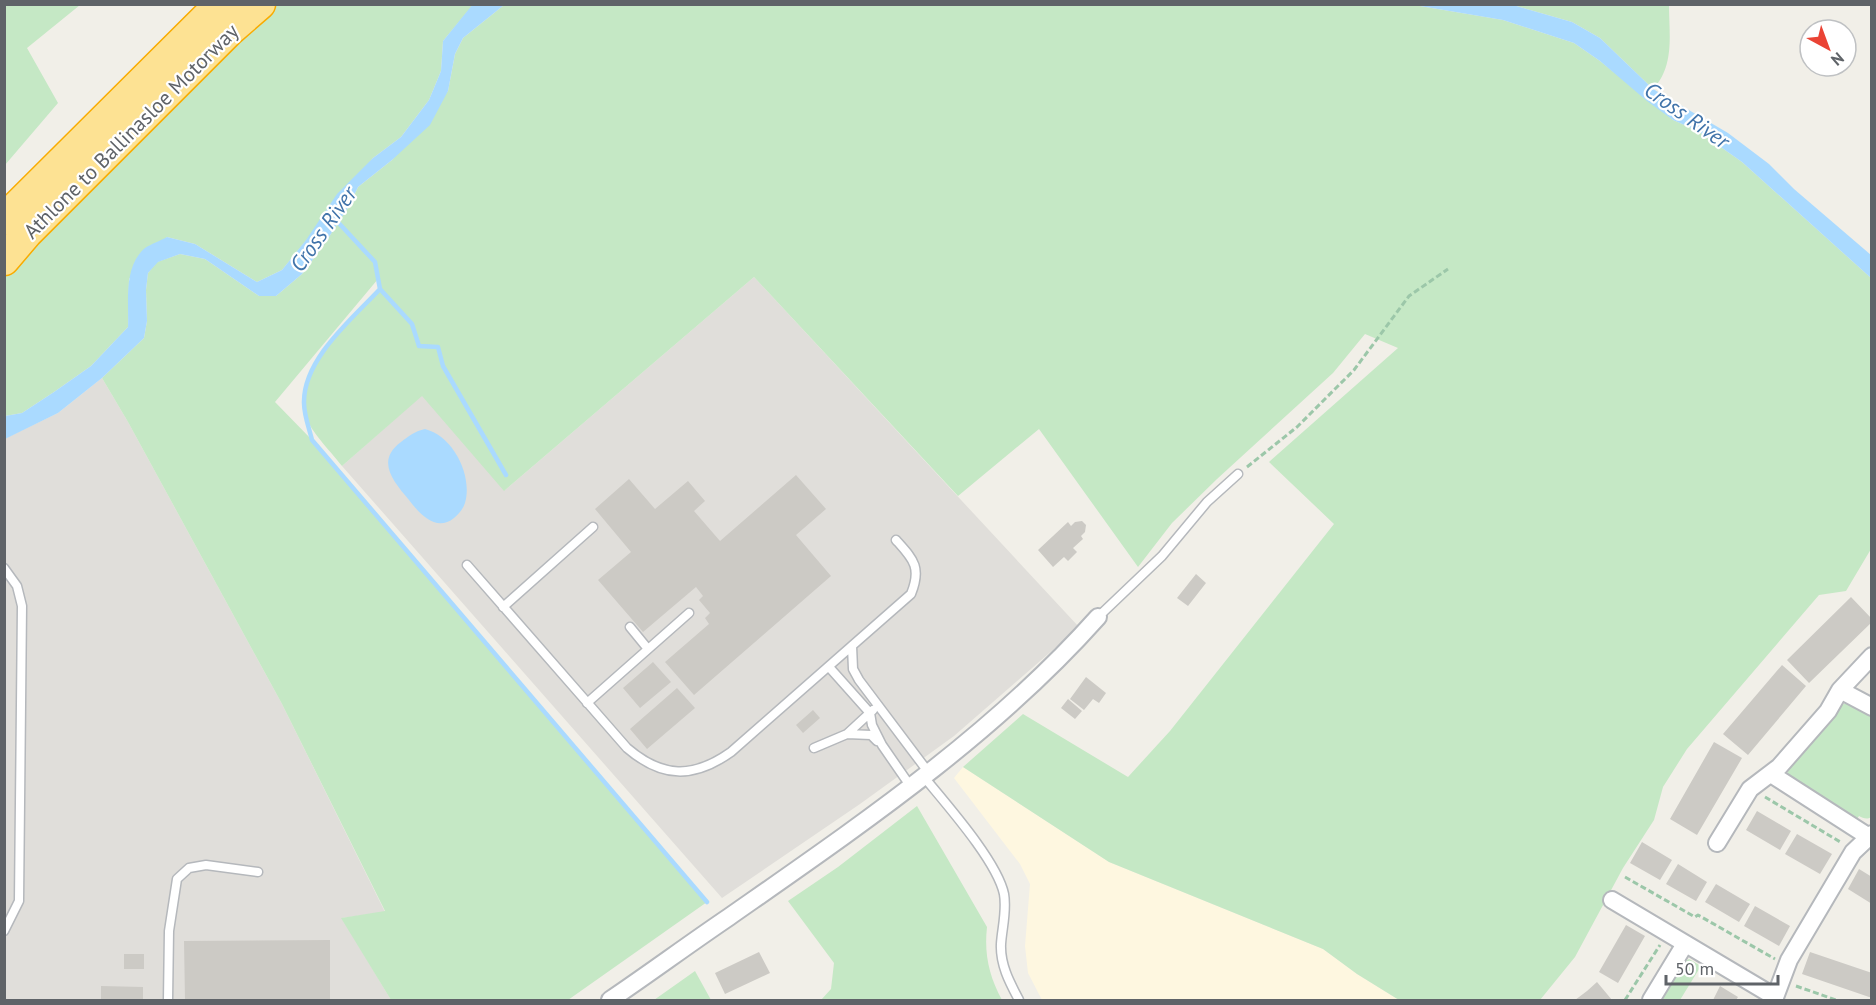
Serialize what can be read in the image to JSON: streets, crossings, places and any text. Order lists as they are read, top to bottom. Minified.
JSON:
{"streets":{"highway":["Athlone to Ballinasloe Motorway"]},"water":["Cross River"],"scale_bar":"50 m","north":"bottom right"}
